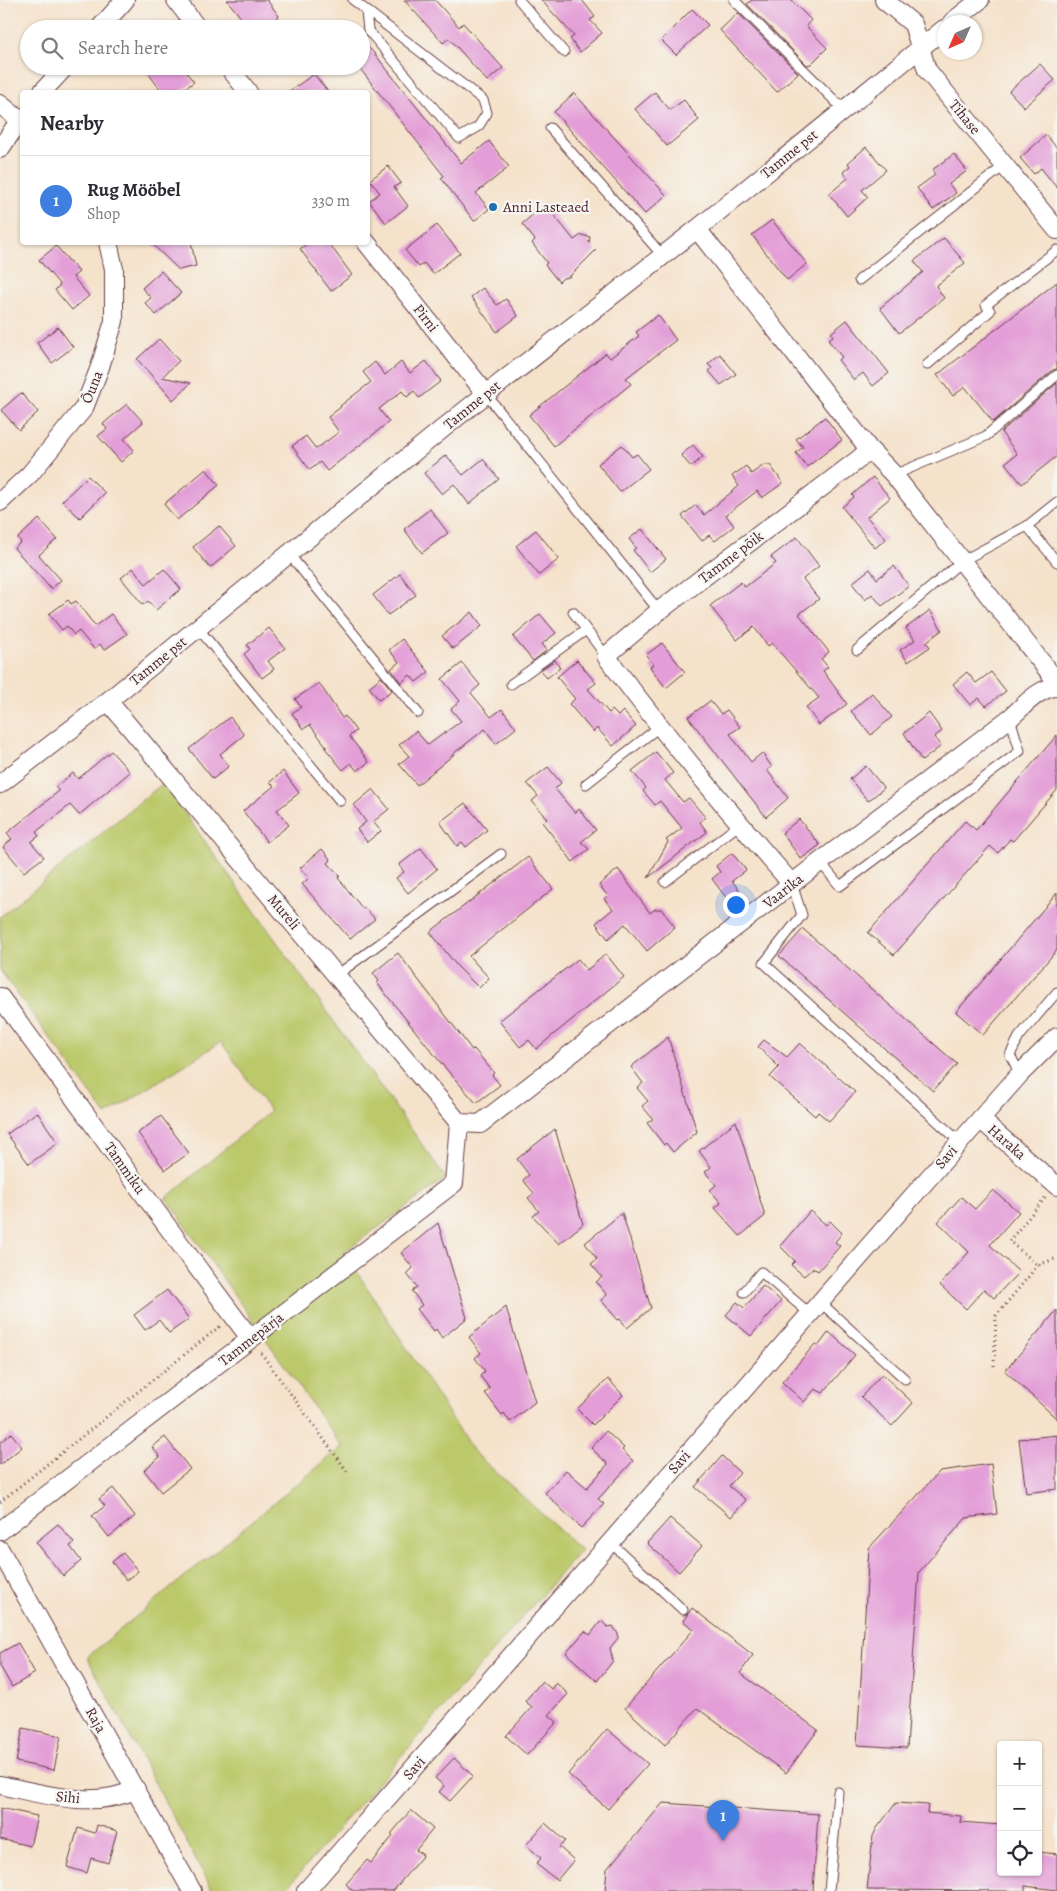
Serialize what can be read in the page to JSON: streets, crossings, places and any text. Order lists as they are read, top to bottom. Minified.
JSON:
{"streets":{"street":["Tihase","Tamme pst","Pirni","Õuna","Tamme põik","Vaarika","Mureli","Haraka","Savi","Tammiku","Tammepärja","Raja","Sihi"]},"crossings":[["Tihase","Tamme pst"],["Tamme pst","Pirni"],["Tamme pst","Mureli"],["Vaarika","Mureli"],["Vaarika","Tammepärja"],["Mureli","Tammepärja"],["Haraka","Savi"],["Tammiku","Tammepärja"],["Raja","Sihi"]],"places":["Anni Lasteaed"],"north":"bottom left","page":{"search":"Search here","heading":"Nearby","list":[{"mark":"1","name":"Rug Mööbel","note":"Shop","value":"330 m"}],"map_buttons":["+","−"],"pins":"1"}}
